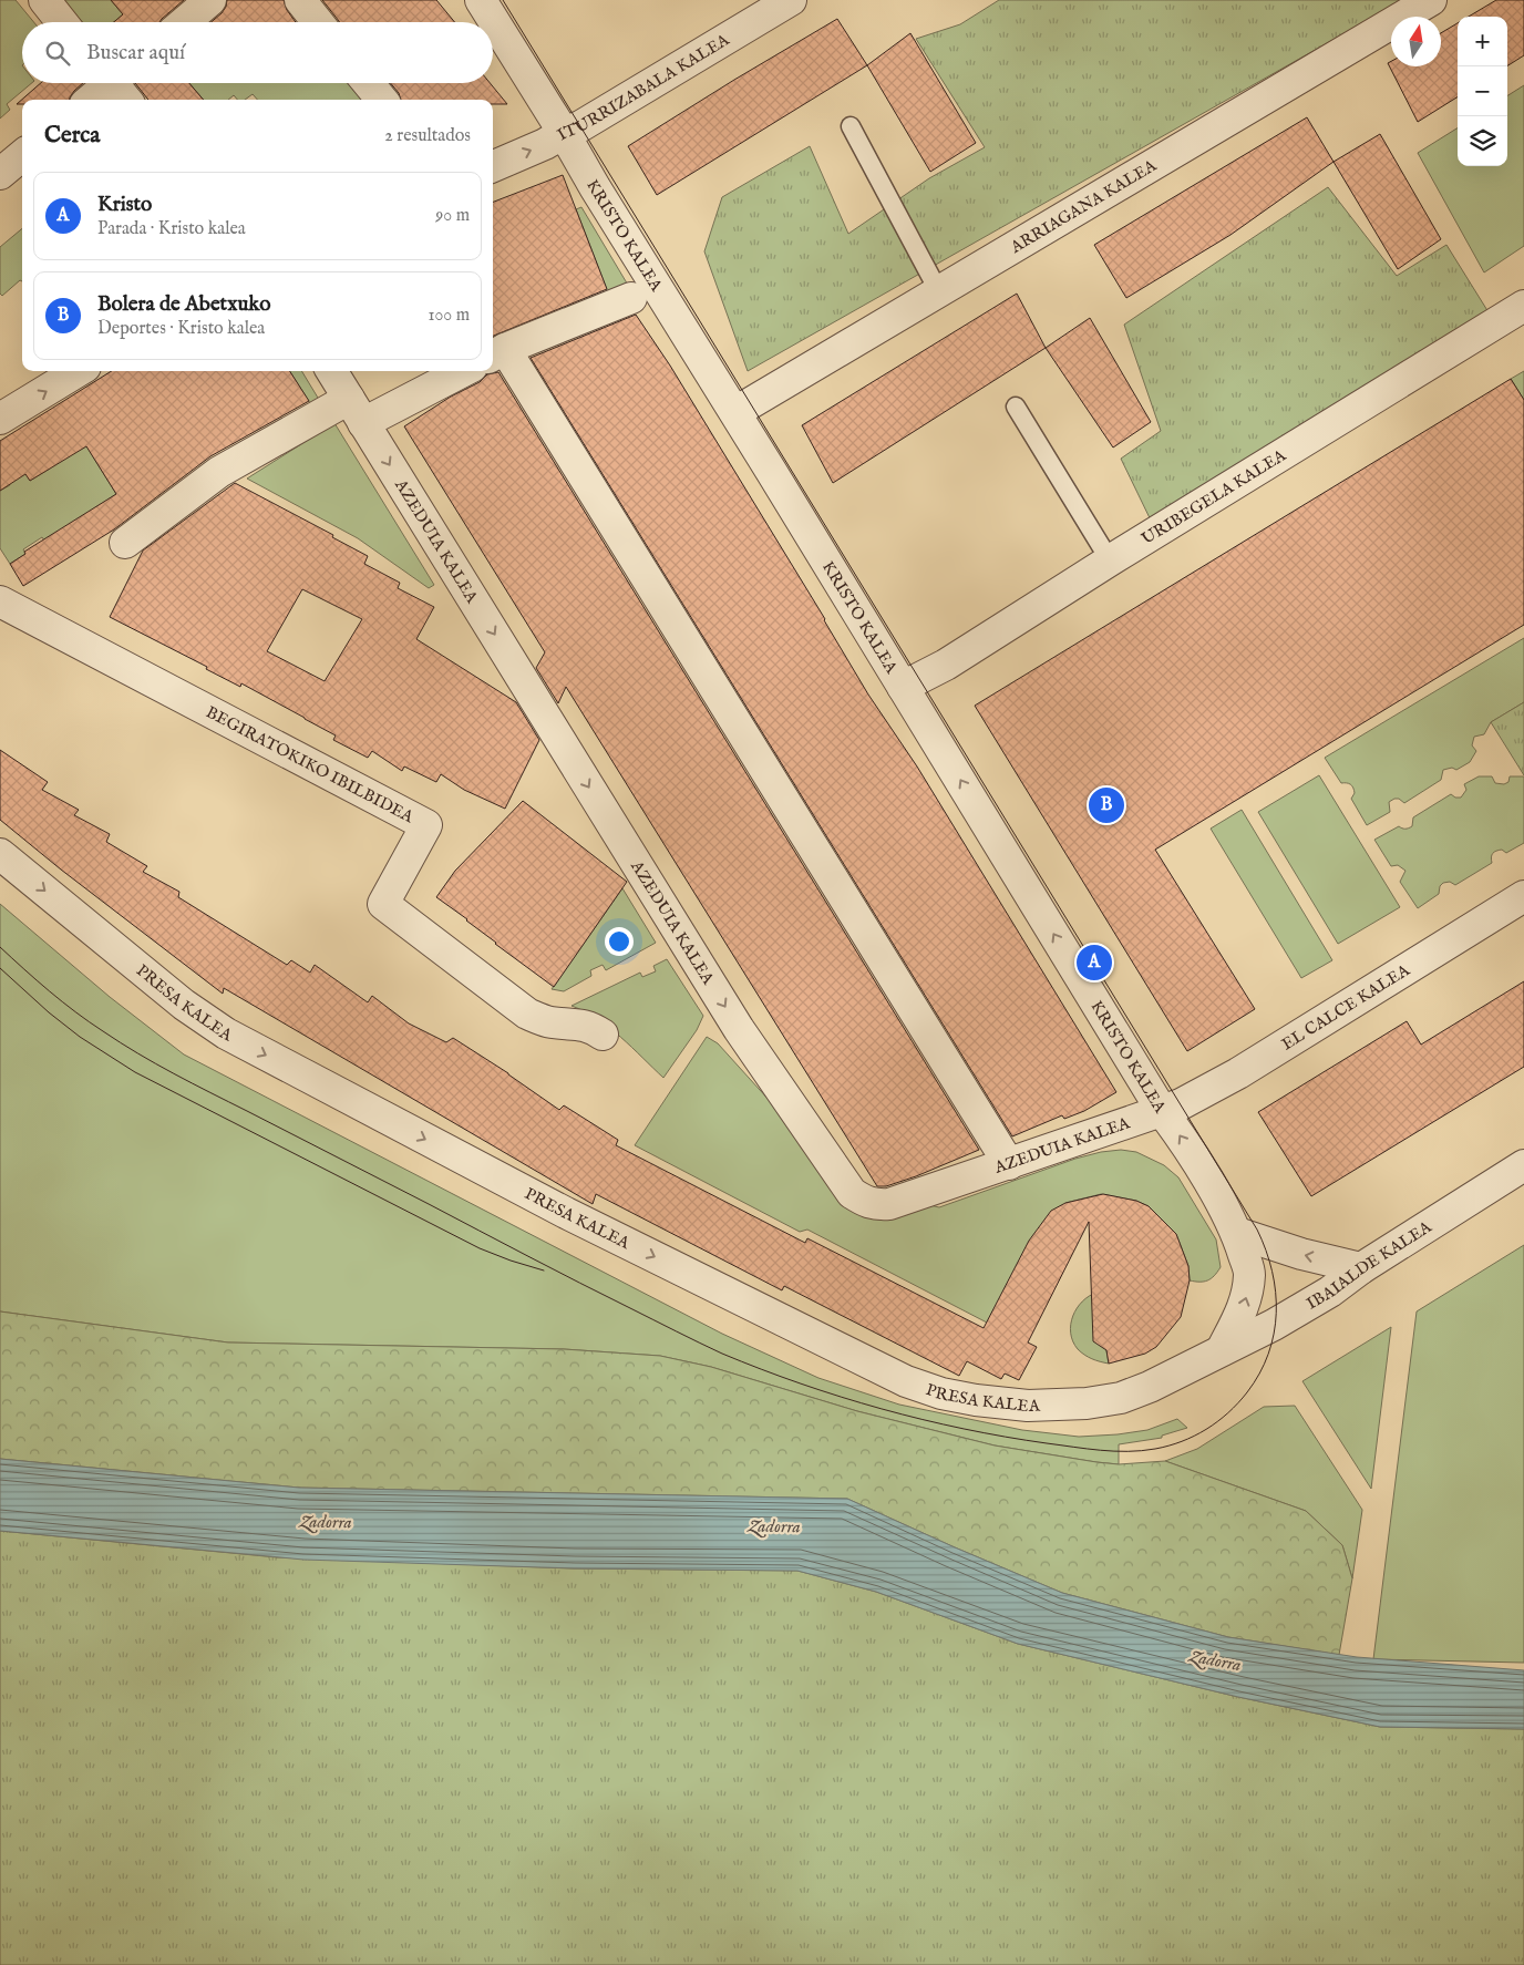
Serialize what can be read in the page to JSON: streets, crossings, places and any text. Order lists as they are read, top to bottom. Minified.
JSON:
{"streets":{"street":["ITURRIZABALA KALEA","ARRIAGANA KALEA","KRISTO KALEA","URIBEGELA KALEA","AZEDUIA KALEA","BEGIRATOKIKO IBILBIDEA","PRESA KALEA","EL CALCE KALEA","IBAIALDE KALEA"]},"crossings":[["ITURRIZABALA KALEA","KRISTO KALEA"],["ARRIAGANA KALEA","KRISTO KALEA"],["KRISTO KALEA","URIBEGELA KALEA"],["KRISTO KALEA","AZEDUIA KALEA"],["KRISTO KALEA","PRESA KALEA"],["KRISTO KALEA","EL CALCE KALEA"],["KRISTO KALEA","IBAIALDE KALEA"],["AZEDUIA KALEA","EL CALCE KALEA"],["PRESA KALEA","IBAIALDE KALEA"]],"one_way":["PRESA KALEA"],"water":["Zadorra"],"north":"top","page":{"map_buttons":["+","−"],"search":"Buscar aquí","heading":["Cerca","2 resultados"],"list":[{"mark":"A","name":"Kristo","note":"Parada · Kristo kalea","value":"90 m"},{"mark":"B","name":"Bolera de Abetxuko","note":"Deportes · Kristo kalea","value":"100 m"}],"pins":["B","A"]}}
